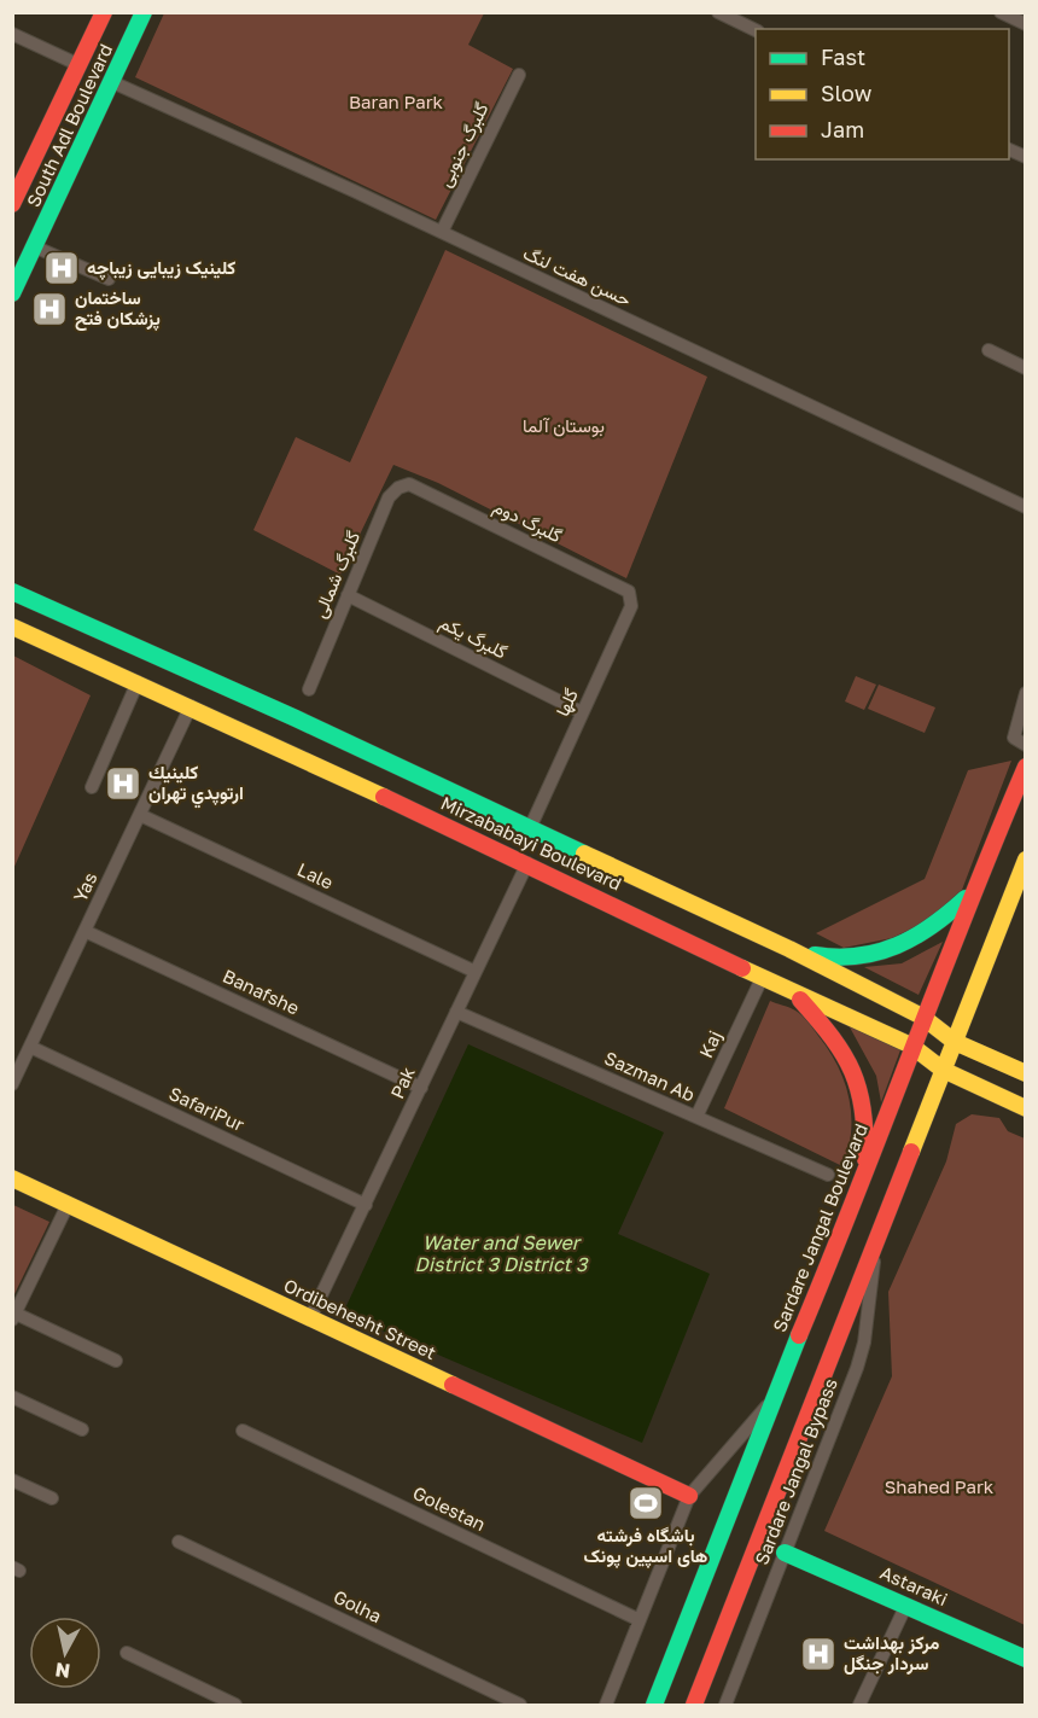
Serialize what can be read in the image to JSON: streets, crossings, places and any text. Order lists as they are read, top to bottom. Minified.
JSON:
{"streets":{"main road":["South Adl Boulevard","Mirzababayi Boulevard","Sardare Jangal Boulevard","Ordibehesht Street","Astaraki"],"street":["گلبرگ جنوبی","حسن هفت لنگ","گلبرگ دوم","گلبرگ شمالی","گلبرگ یکم","گلها","Lale","Yas","Banafshe","Kaj","Sazman Ab","Pak","SafariPur","Sardare Jangal Bypass","Golestan","Golha"]},"crossings":[["South Adl Boulevard","حسن هفت لنگ"],["گلبرگ جنوبی","حسن هفت لنگ"],["گلبرگ دوم","گلبرگ شمالی"],["گلبرگ دوم","گلها"],["گلبرگ شمالی","گلبرگ یکم"],["گلبرگ یکم","گلها"],["گلها","Mirzababayi Boulevard"],["Mirzababayi Boulevard","Yas"],["Mirzababayi Boulevard","Pak"],["Mirzababayi Boulevard","Sardare Jangal Boulevard"],["Lale","Yas"],["Lale","Pak"],["Yas","Banafshe"],["Yas","SafariPur"],["Banafshe","Pak"],["Kaj","Sazman Ab"],["Sazman Ab","Pak"],["Pak","SafariPur"],["Pak","Ordibehesht Street"],["Sardare Jangal Bypass","Astaraki"]],"water":["Water and Sewer District 3 District 3"],"parks":["Baran Park","بوستان آلما","Shahed Park"],"places":{"hospital":["کلینیک زیبایی زیباچه","ساختمان پزشکان فتح","كلينيك ارتوپدي تهران","مرکز بهداشت سردار جنگل"],"sports":["باشگاه فرشته های اسپین پونک"]},"legend":["Fast","Slow","Jam"],"north":"bottom"}
